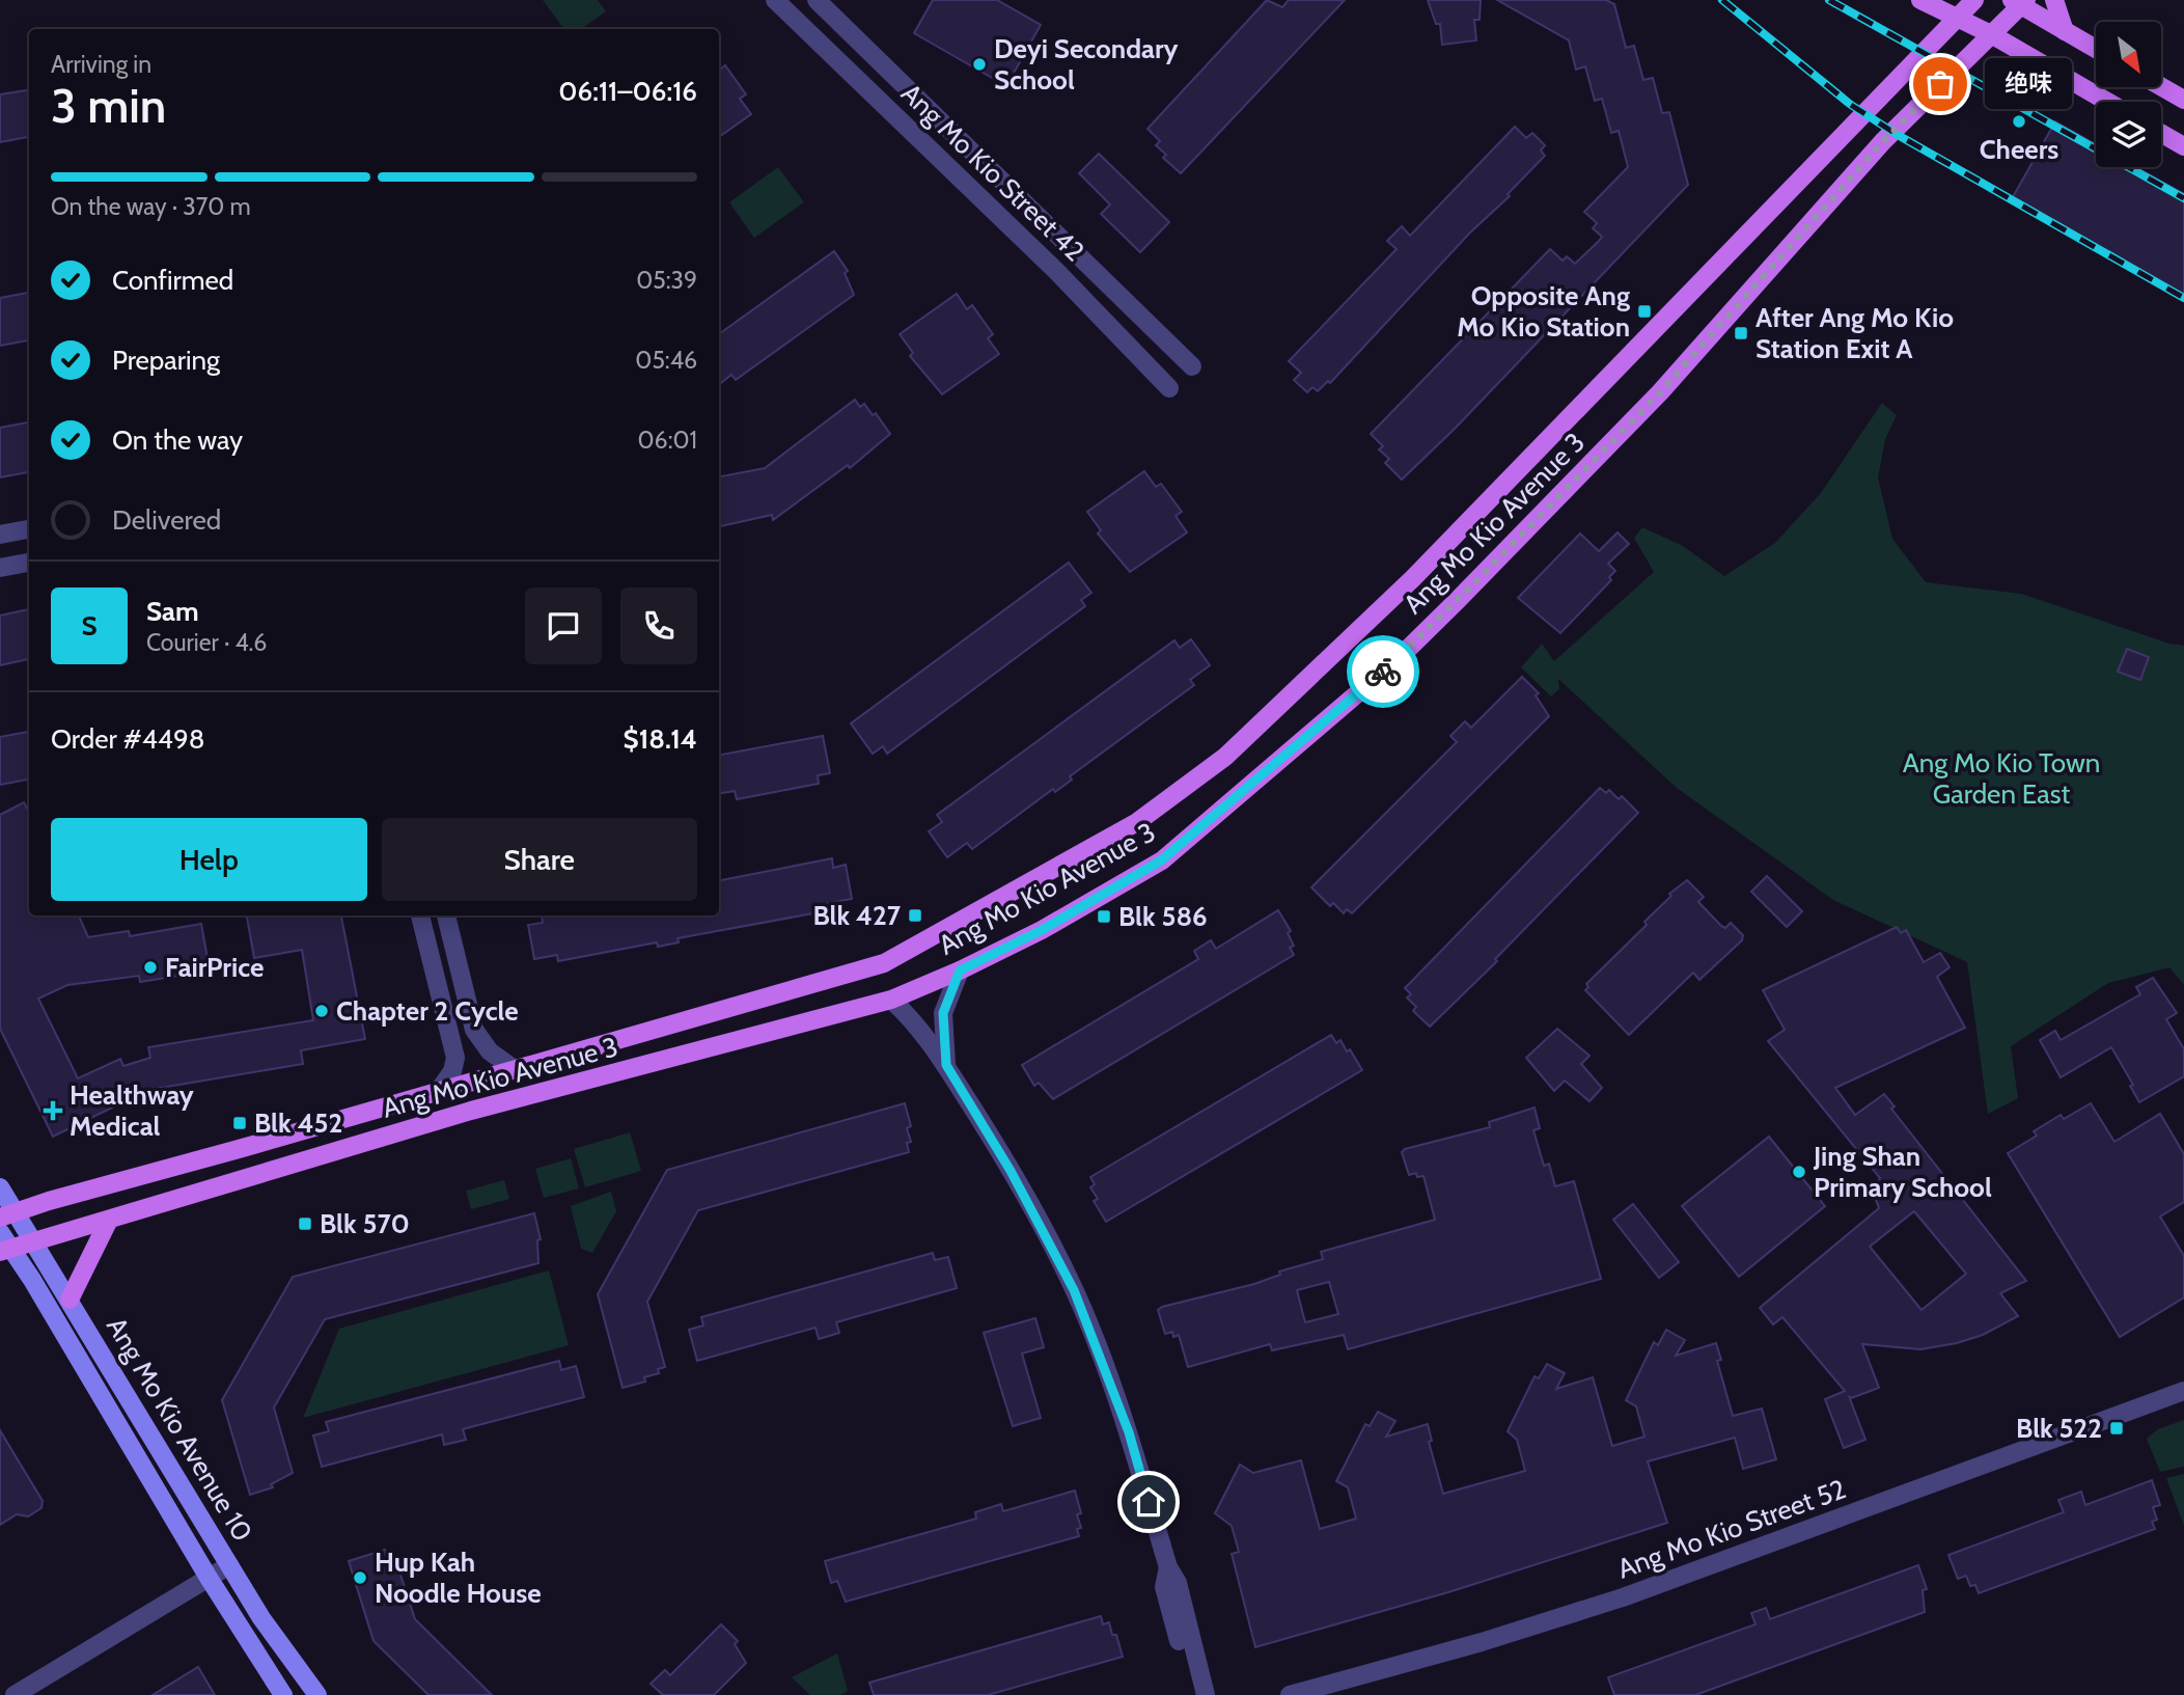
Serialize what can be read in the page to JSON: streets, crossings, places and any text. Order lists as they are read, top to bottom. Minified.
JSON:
{"streets":{"main road":["Ang Mo Kio Avenue 3","Ang Mo Kio Avenue 10"],"street":["Ang Mo Kio Street 42","Ang Mo Kio Street 52"]},"crossings":[["Ang Mo Kio Avenue 3","Ang Mo Kio Avenue 10"]],"parks":["Ang Mo Kio Town Garden East"],"places":{"other":["Deyi Secondary School","绝味","Cheers","FairPrice","Chapter 2 Cycle","Jing Shan Primary School","Hup Kah Noodle House"],"transit":["Opposite Ang Mo Kio Station","After Ang Mo Kio Station Exit A","Blk 427","Blk 586","Blk 452","Blk 570","Blk 522"],"health":["Healthway Medical"]},"north":"bottom right","page":{"heading":["3 min","Arriving in","06:11–06:16"],"panel":["Sam","Courier · 4.6","Order #4498","$18.14"],"bubble":"绝味","bar":"On the way · 370 m","list":[["Confirmed","05:39"],["Preparing","05:46"],["On the way","06:01"],"Delivered"],"round":"S","buttons":["Help","Share"]}}
